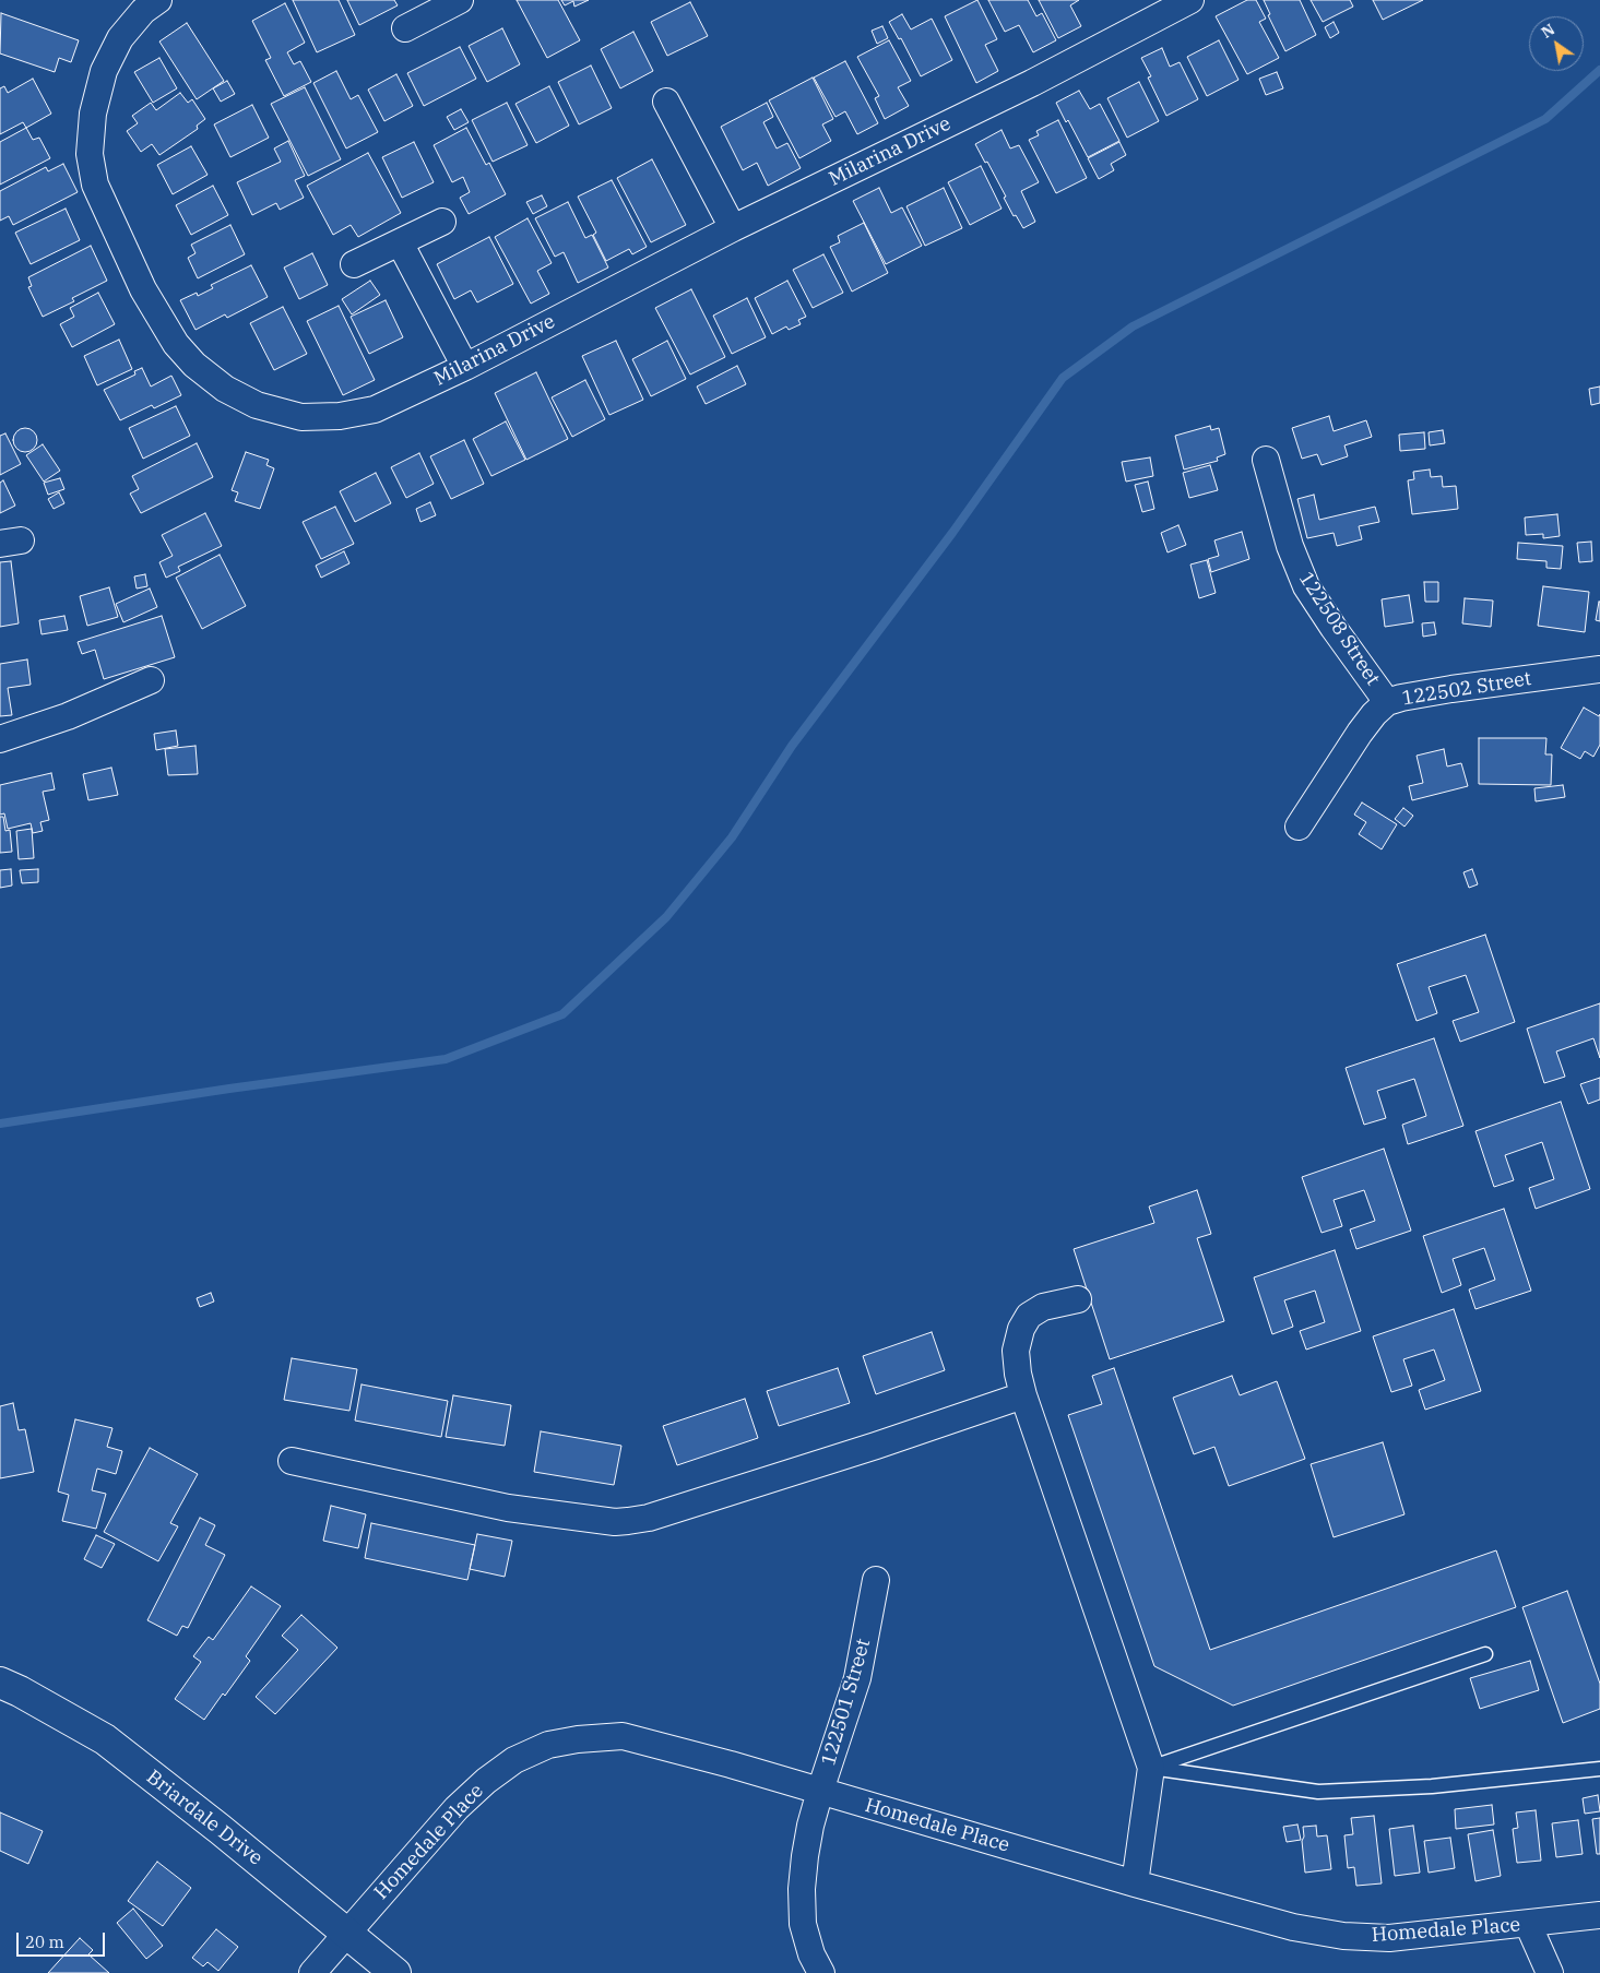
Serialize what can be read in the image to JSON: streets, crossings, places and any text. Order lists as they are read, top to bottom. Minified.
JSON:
{"streets":{"street":["Milarina Drive","122508 Street","122502 Street","122501 Street","Briardale Drive","Homedale Place"]},"crossings":[["122508 Street","122502 Street"],["122501 Street","Homedale Place"],["Briardale Drive","Homedale Place"]],"scale_bar":"20 m","north":"top left"}
